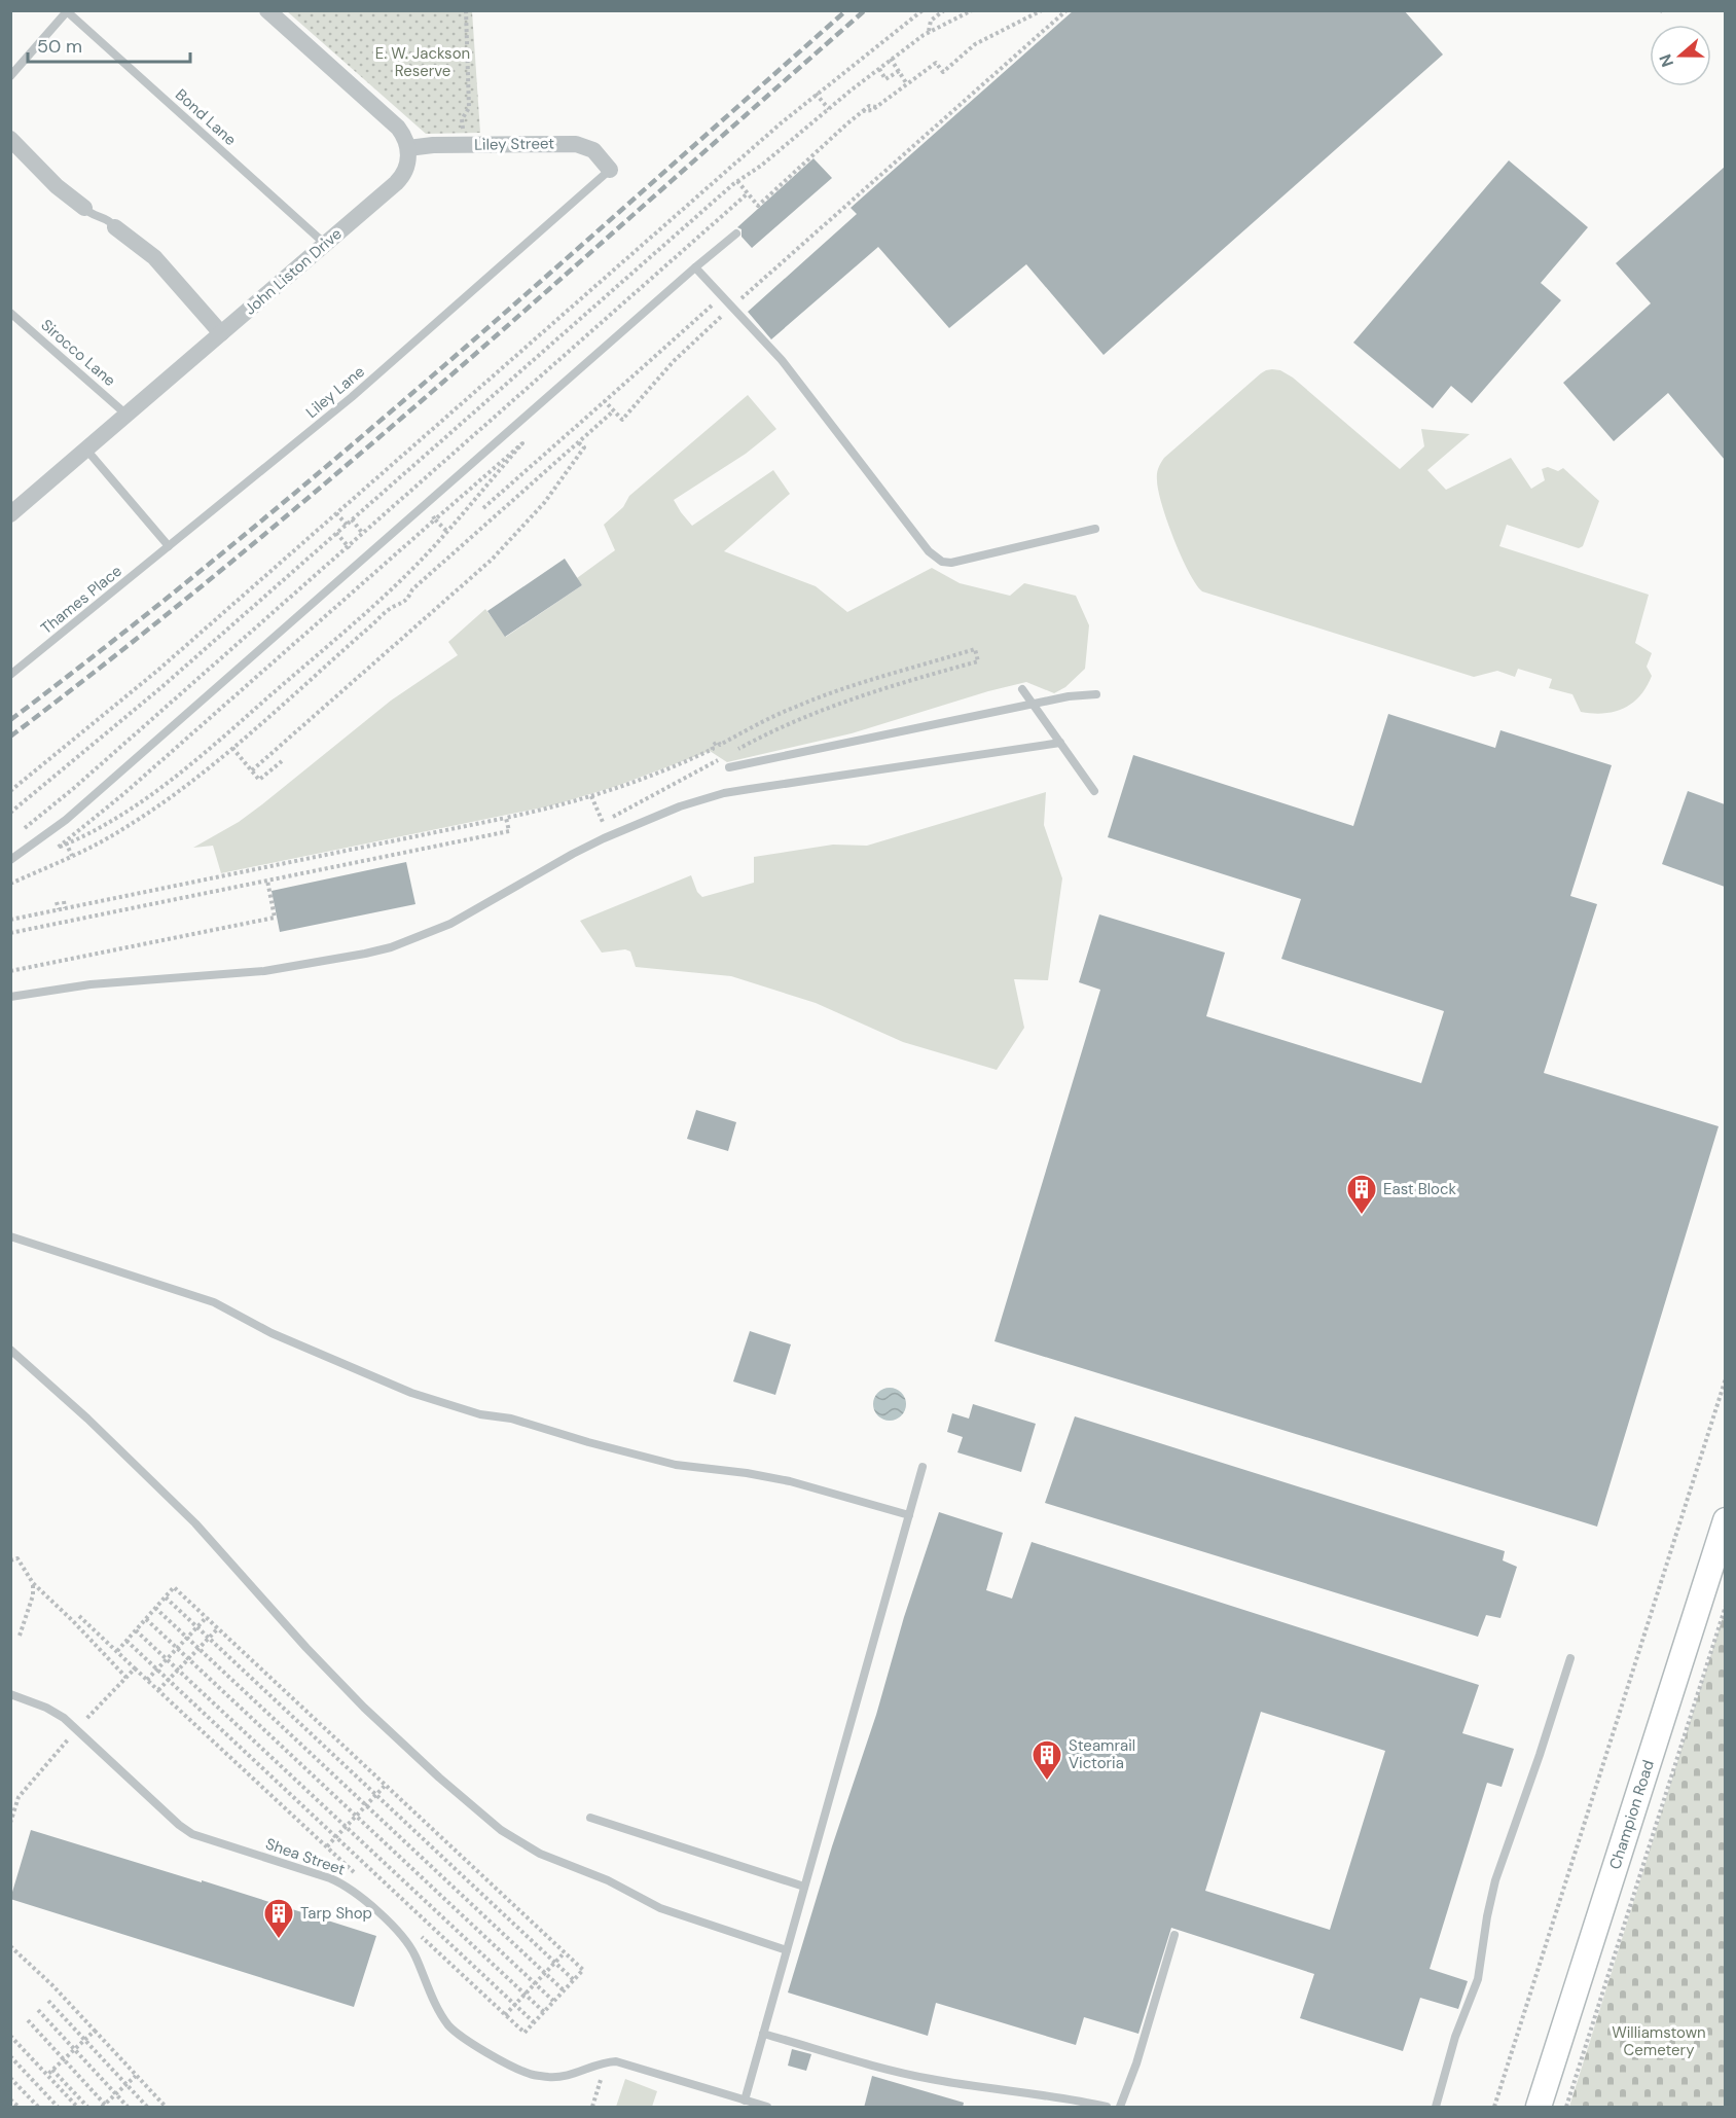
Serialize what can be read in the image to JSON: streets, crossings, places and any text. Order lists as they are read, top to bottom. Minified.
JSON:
{"streets":{"street":["Liley Street","John Liston Drive","Champion Road"],"lane":["Bond Lane","Sirocco Lane","Liley Lane","Thames Place","Shea Street"]},"crossings":[["Bond Lane","John Liston Drive"],["Liley Street","John Liston Drive"],["Liley Street","Liley Lane"],["John Liston Drive","Sirocco Lane"],["Liley Lane","Thames Place"]],"parks":["E. W. Jackson Reserve","Williamstown Cemetery"],"places":{"building":["East Block","Steamrail Victoria","Tarp Shop"]},"scale_bar":"50 m","north":"left"}
